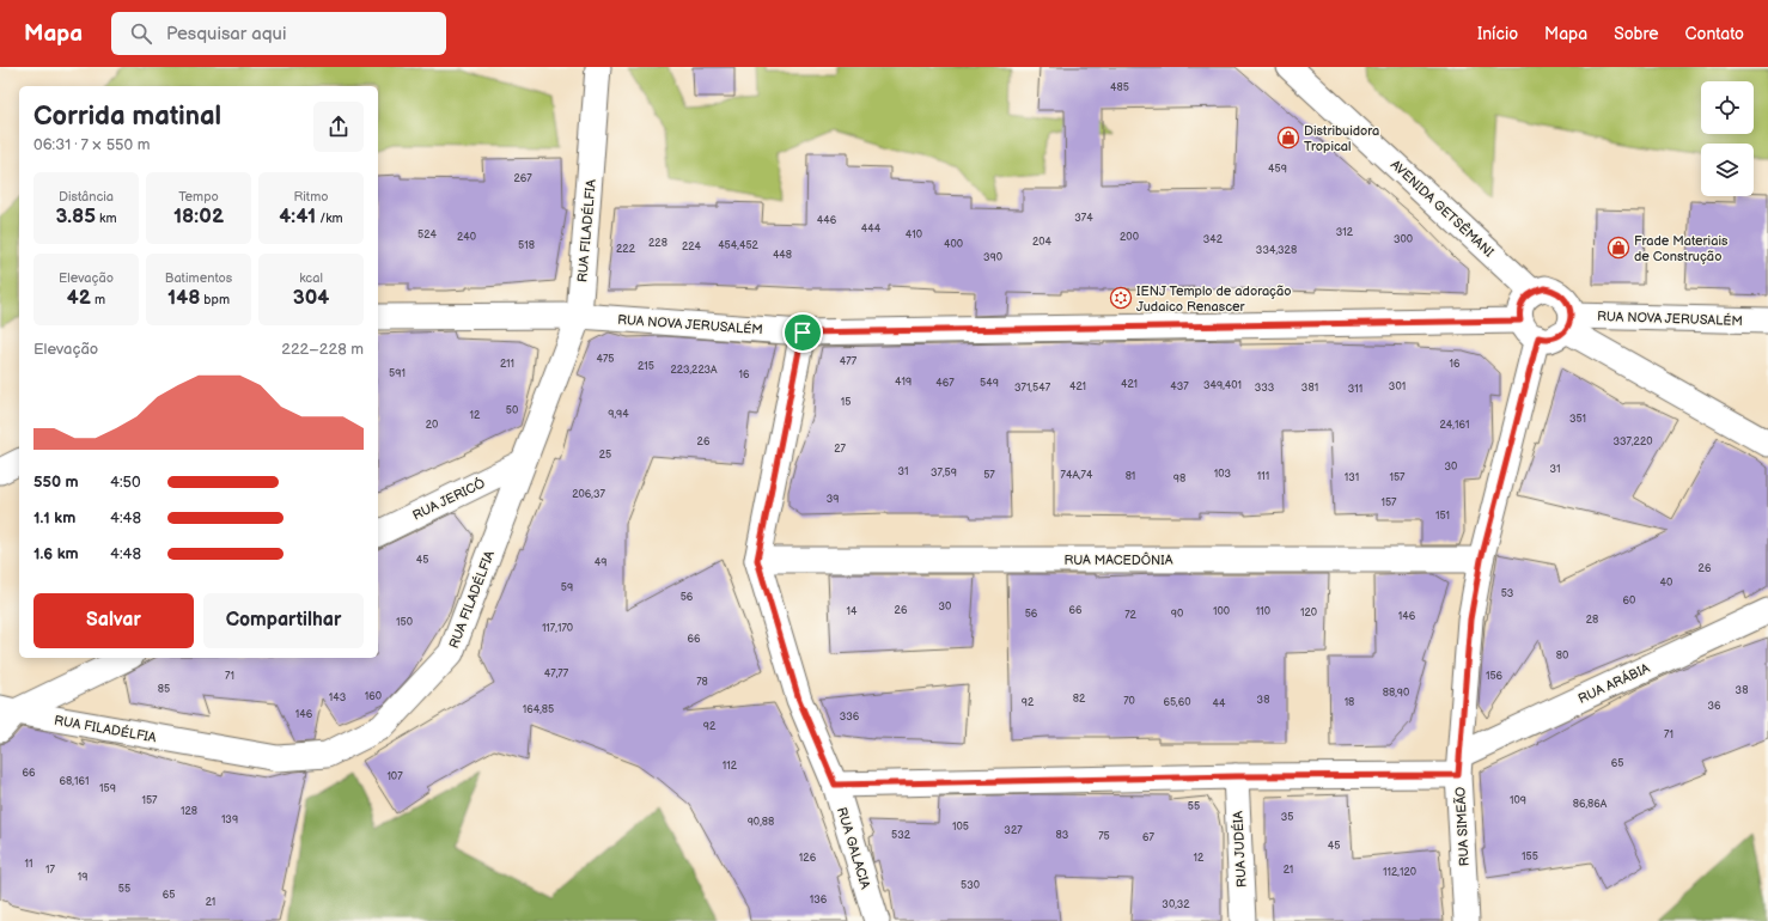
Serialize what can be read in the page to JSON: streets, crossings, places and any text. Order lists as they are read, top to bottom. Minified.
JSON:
{"streets":{"street":["AVENIDA GETSÊMANI","RUA FILADÉLFIA","RUA NOVA JERUSALÉM","RUA JERICÓ","RUA MACEDÔNIA","RUA ARÁBIA","RUA SIMEÃO","RUA GALACIA","RUA JUDÉIA"]},"crossings":[["AVENIDA GETSÊMANI","RUA NOVA JERUSALÉM"],["AVENIDA GETSÊMANI","RUA SIMEÃO"],["RUA FILADÉLFIA","RUA NOVA JERUSALÉM"],["RUA FILADÉLFIA","RUA JERICÓ"],["RUA NOVA JERUSALÉM","RUA SIMEÃO"],["RUA NOVA JERUSALÉM","RUA GALACIA"],["RUA MACEDÔNIA","RUA SIMEÃO"],["RUA MACEDÔNIA","RUA GALACIA"],["RUA ARÁBIA","RUA SIMEÃO"]],"places":{"shop":["Distribuidora Tropical","Frade Materiais de Construção"],"synagogue":["IENJ Templo de adoração Judaico Renascer"]},"house_numbers":["485","459","267","374","446","444","312","524","410","240","200","342","300","204","228","400","518","454,452","224","222","334,328","448","390","475","477","211","16","215","223,223A","591","16","419","467","549","421","349,401","421","437","301","371,547","333","381","311","15","50","9,94","12","351","20","24,161","26","337,220","27","25","30","31","31","37,59","103","57","74A,74","81","111","131","157","98","206,37","39","157","151","45","49","26","40","59","53","56","60","30","26","66","14","100","110","120","56","90","72","146","28","150","117,170","66","80","47,77","71","156","78","85","38","88,90","160","143","82","38","70","92","65,60","18","44","36","164,85","146","336","92","71","65","112","66","107","68,161","159","157","109","86,86A","55","128","35","139","90,88","105","327","532","83","75","67","45","155","126","12","11","17","21","112,120","19","530","55","65","136","21","30,32"],"page":{"header":"Mapa","search":"Pesquisar aqui","nav":["Início","Mapa","Sobre","Contato"],"heading":["Corrida matinal","06:31 · 7 × 550 m"],"stats":[["Distância","3.85 km"],["Tempo","18:02"],["Ritmo","4:41 /km"],["Elevação","42 m"],["Batimentos","148 bpm"],["kcal","304"]],"chart":["Elevação","222–228 m"],"list":[{"name":"550 m","note":"4:50"},{"name":"1.1 km","note":"4:48"},{"name":"1.6 km","note":"4:48"}],"buttons":["Salvar","Compartilhar"]}}
